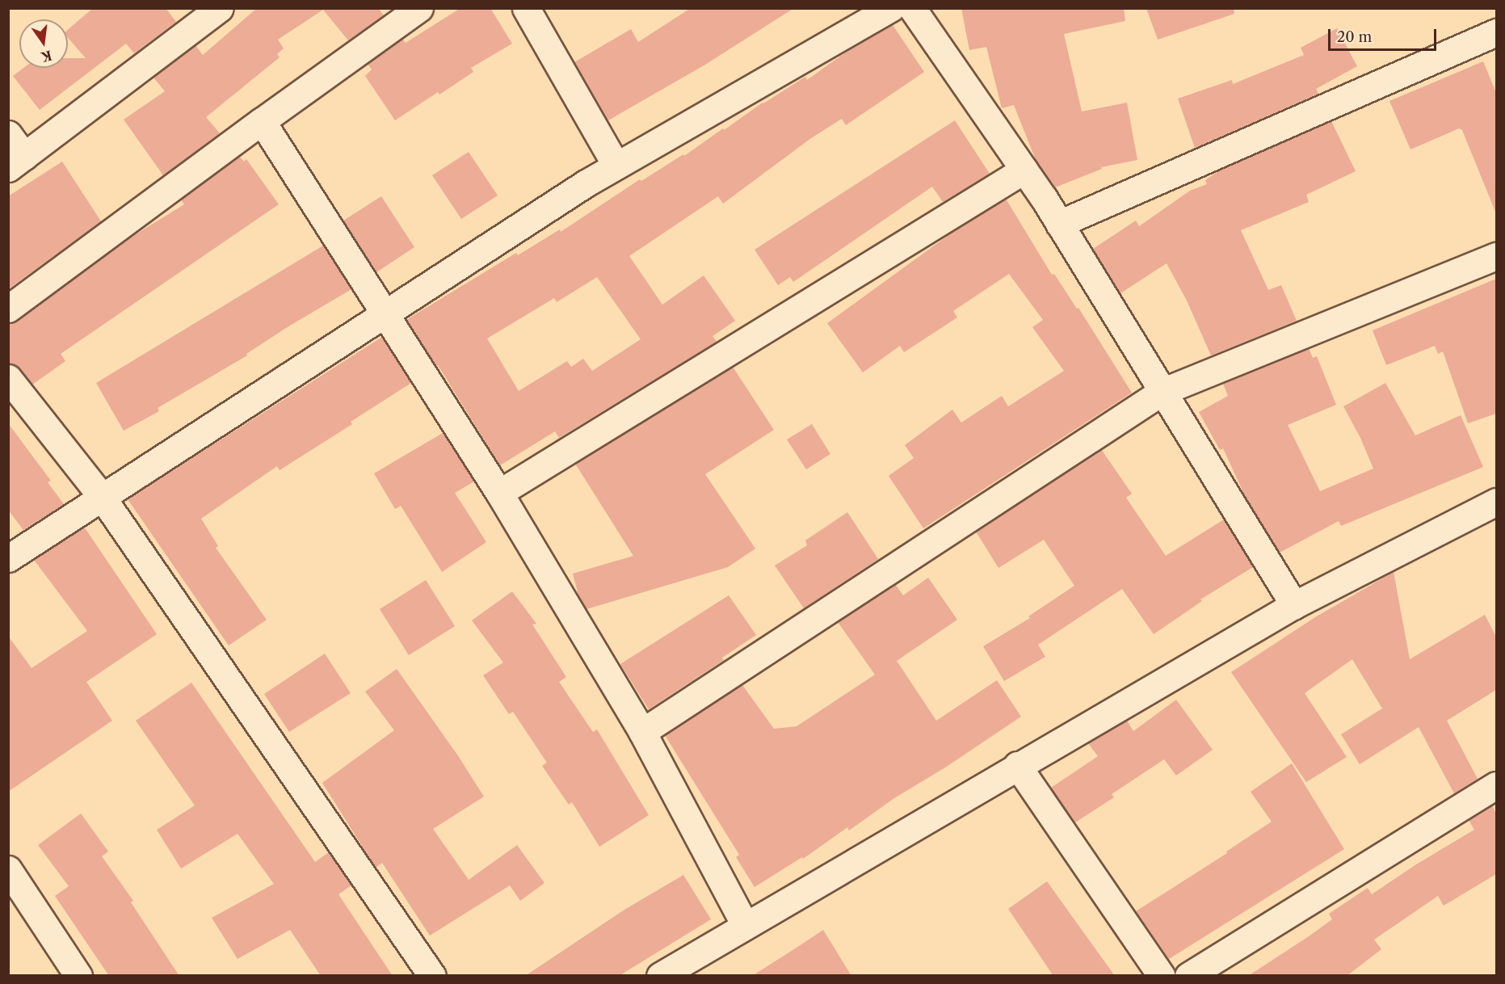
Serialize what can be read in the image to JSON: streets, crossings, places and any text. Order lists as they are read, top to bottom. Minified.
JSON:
{"scale_bar":"20 m","north":"bottom"}
